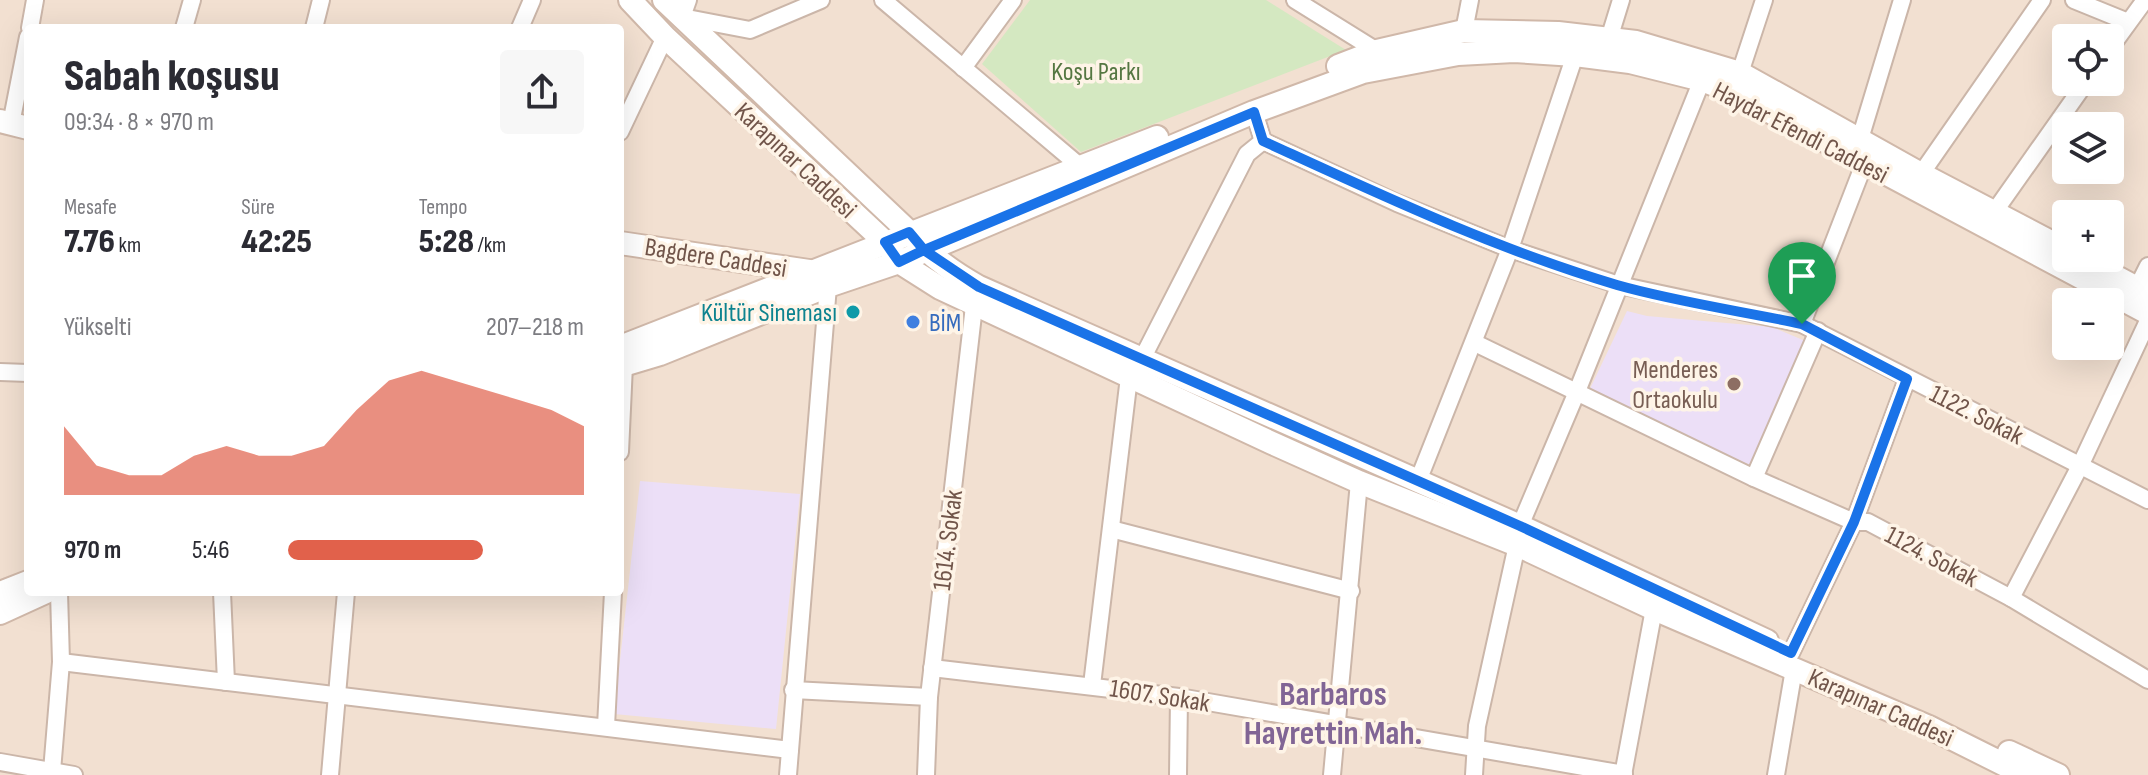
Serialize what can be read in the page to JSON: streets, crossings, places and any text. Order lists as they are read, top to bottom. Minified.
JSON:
{"streets":{"main road":["Haydar Efendi Caddesi","Karapınar Caddesi","Bagdere Caddesi"],"street":["1122. Sokak","1614. Sokak","1124. Sokak","1607. Sokak"]},"crossings":[["Haydar Efendi Caddesi","Karapınar Caddesi"],["Haydar Efendi Caddesi","Bagdere Caddesi"],["Karapınar Caddesi","1614. Sokak"],["1614. Sokak","1607. Sokak"]],"districts":["Barbaros Hayrettin Mah."],"parks":["Koşu Parkı"],"places":["Kültür Sineması","BİM","Menderes Ortaokulu"],"page":{"map_buttons":["+","−"],"heading":["Sabah koşusu","09:34 · 8 × 970 m"],"stats":[["Mesafe","7.76 km"],["Süre","42:25"],["Tempo","5:28 /km"]],"chart":["Yükselti","207–218 m"],"list":[{"name":"970 m","note":"5:46"}]}}
